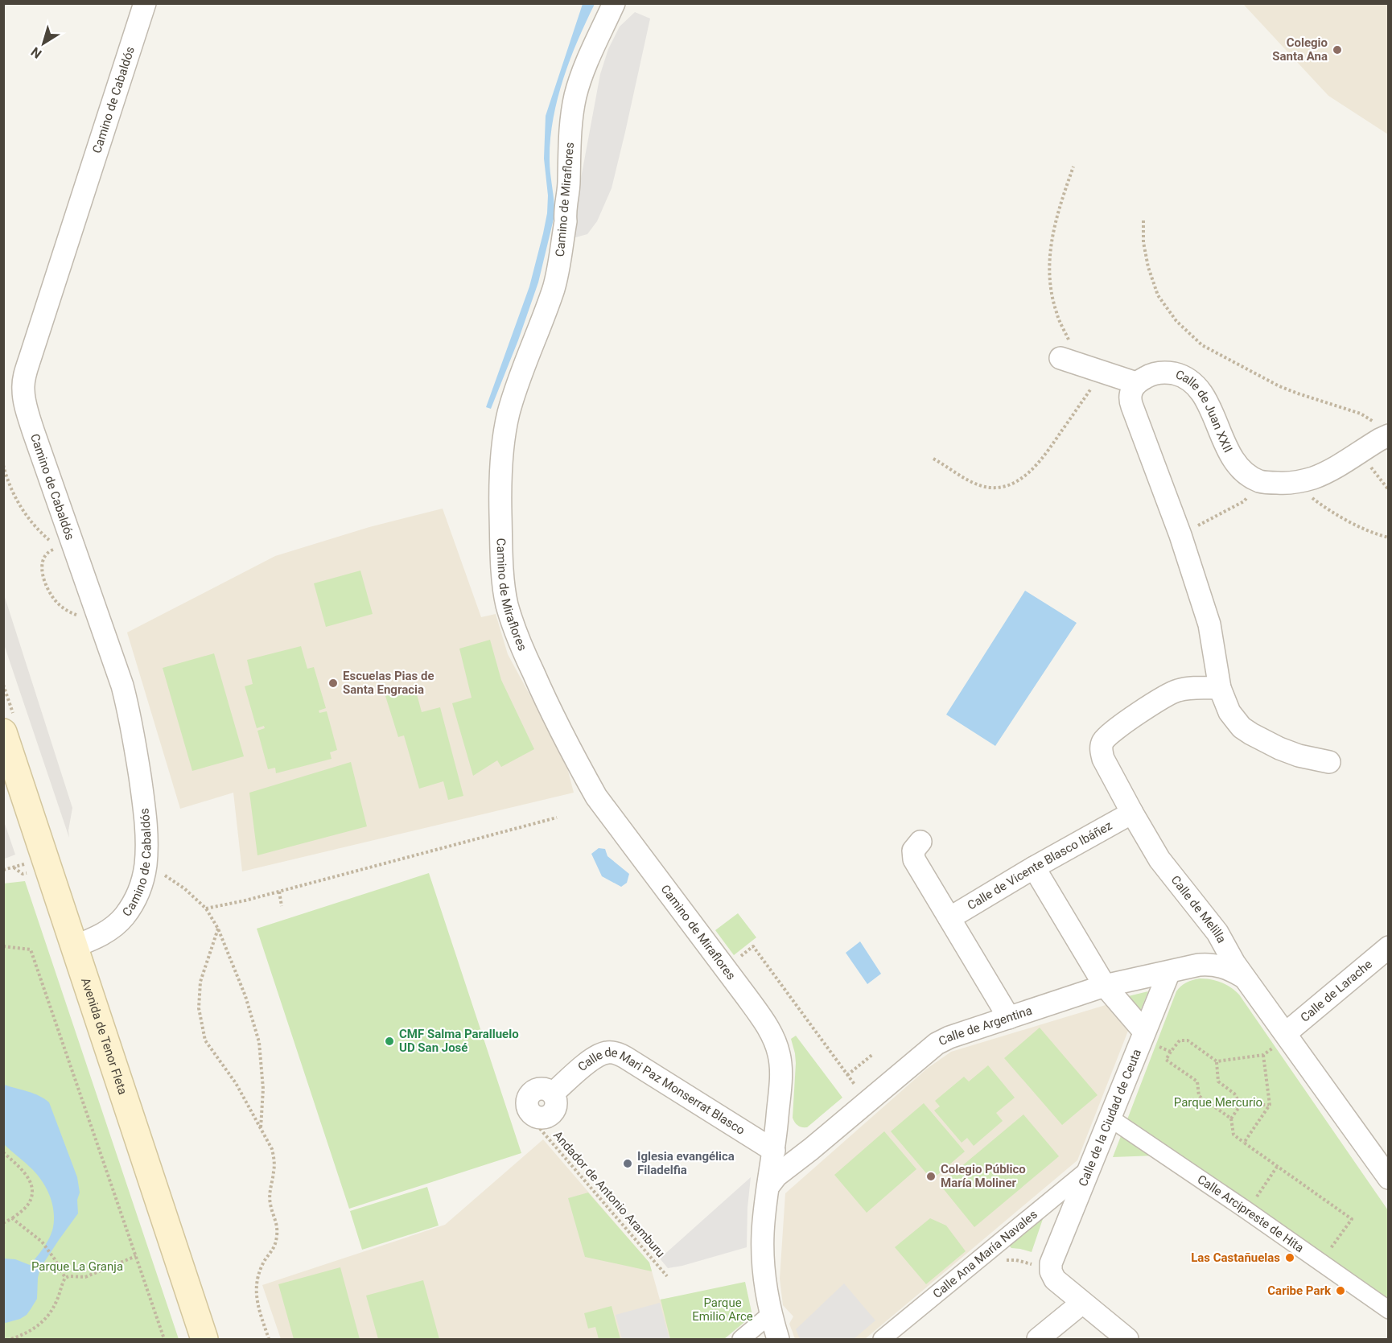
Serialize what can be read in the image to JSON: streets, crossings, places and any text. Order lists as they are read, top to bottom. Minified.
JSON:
{"streets":{"main road":["Avenida de Tenor Fleta"],"street":["Camino de Cabaldós","Camino de Miraflores","Calle de Juan XXII","Calle de Vicente Blasco Ibáñez","Calle de Melilla","Calle de Larache","Calle de Argentina","Calle de Mari Paz Monserrat Blasco","Calle de la Ciudad de Ceuta","Calle Arcipreste de Hita","Calle Ana María Navales"],"path":["Andador de Antonio Aramburu"]},"crossings":[["Camino de Cabaldós","Avenida de Tenor Fleta"],["Camino de Miraflores","Calle de Argentina"],["Camino de Miraflores","Calle de Mari Paz Monserrat Blasco"],["Calle de Vicente Blasco Ibáñez","Calle de Melilla"],["Calle de Melilla","Calle de Larache"],["Calle de Melilla","Calle de Argentina"],["Calle de Argentina","Calle de la Ciudad de Ceuta"],["Calle de la Ciudad de Ceuta","Calle Arcipreste de Hita"],["Calle de la Ciudad de Ceuta","Calle Ana María Navales"]],"parks":["Parque Mercurio","Parque La Granja","Parque Emilio Arce"],"places":["Colegio Santa Ana","Escuelas Pias de Santa Engracia","CMF Salma Paralluelo UD San José","Iglesia evangélica Filadelfia","Colegio Público María Moliner","Las Castañuelas","Caribe Park"],"north":"bottom left"}
